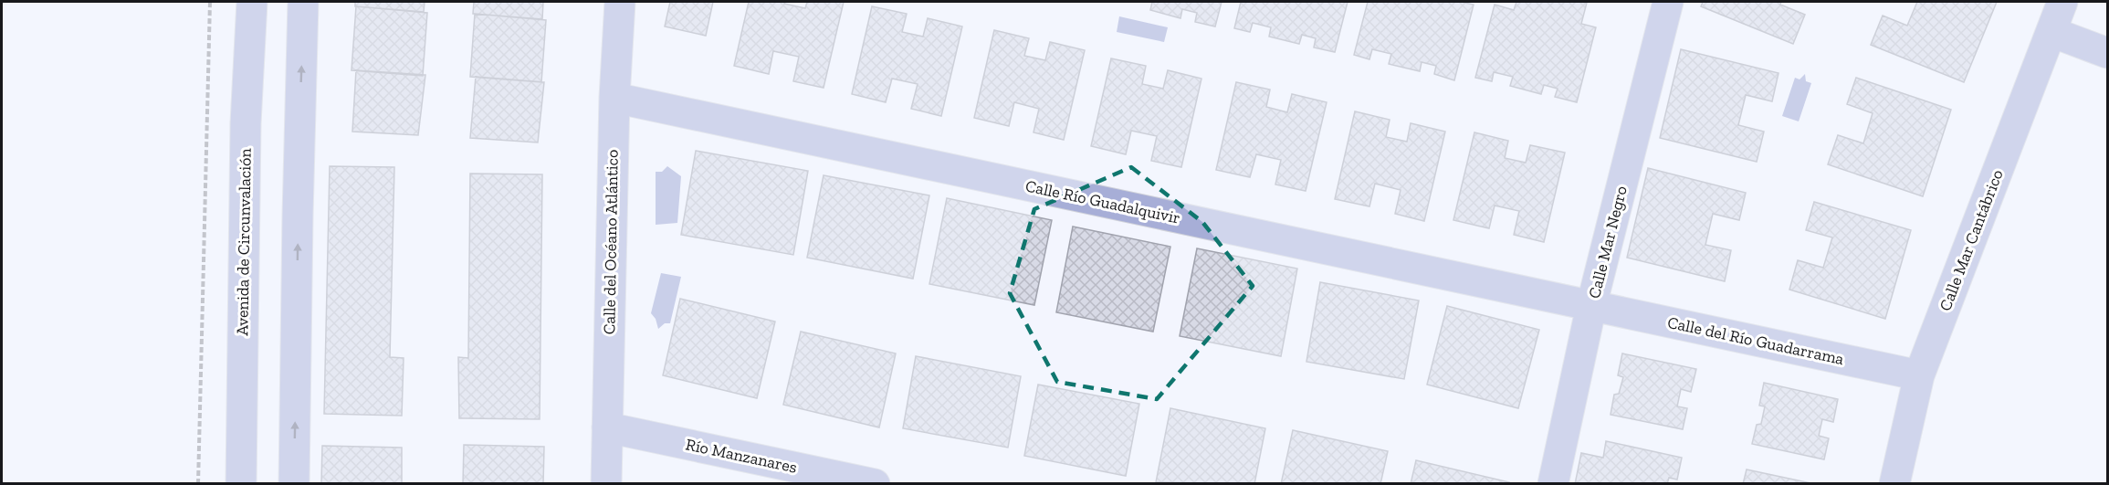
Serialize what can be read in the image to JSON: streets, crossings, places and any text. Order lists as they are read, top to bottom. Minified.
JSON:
{"streets":{"street":["Calle Río Guadalquivir","Calle Mar Cantábrico","Avenida de Circunvalación","Calle del Océano Atlántico","Calle Mar Negro","Calle del Río Guadarrama","Río Manzanares"]},"crossings":[["Calle Río Guadalquivir","Calle del Océano Atlántico"],["Calle Río Guadalquivir","Calle Mar Negro"],["Calle Río Guadalquivir","Calle del Río Guadarrama"],["Calle Mar Cantábrico","Calle del Río Guadarrama"],["Calle del Océano Atlántico","Río Manzanares"],["Calle Mar Negro","Calle del Río Guadarrama"]]}
